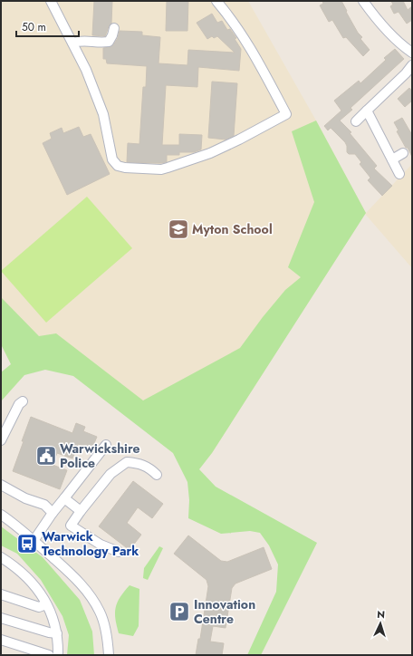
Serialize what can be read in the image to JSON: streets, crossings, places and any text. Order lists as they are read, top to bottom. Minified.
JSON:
{"places":{"school or university":["Myton School"],"public building":["Warwickshire Police"],"bus stop":["Warwick Technology Park"],"parking":["Innovation Centre"]},"scale_bar":"50 m","north":"top"}
